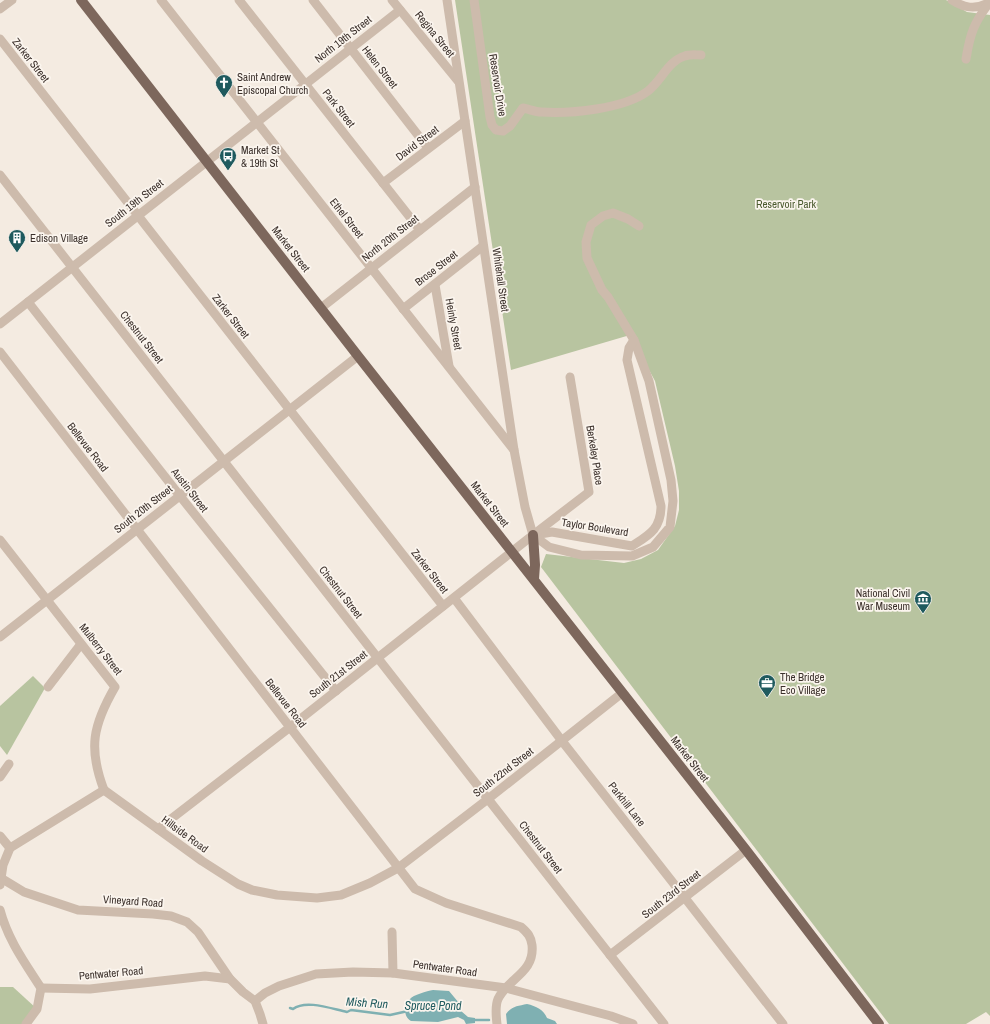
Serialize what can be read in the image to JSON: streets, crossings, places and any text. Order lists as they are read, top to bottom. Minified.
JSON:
{"streets":{"main road":["Market Street"],"street":["Regina Street","North 19th Street","Zarker Street","Helen Street","Reservoir Drive","Park Street","David Street","South 19th Street","Ethel Street","North 20th Street","Brose Street","Whitehall Street","Heinly Street","Chestnut Street","Bellevue Road","Berkeley Place","Austin Street","South 20th Street","Taylor Boulevard","Mulberry Street","South 21st Street","South 22nd Street","Parkhill Lane","Hillside Road","South 23rd Street","Vineyard Road","Pentwater Road"]},"crossings":[["Regina Street","North 19th Street"],["Regina Street","Whitehall Street"],["North 19th Street","Helen Street"],["North 19th Street","Park Street"],["North 19th Street","South 19th Street"],["North 19th Street","Ethel Street"],["North 19th Street","Market Street"],["Zarker Street","South 19th Street"],["Zarker Street","South 20th Street"],["Zarker Street","South 21st Street"],["Helen Street","David Street"],["Park Street","David Street"],["Park Street","North 20th Street"],["David Street","Whitehall Street"],["South 19th Street","Market Street"],["South 19th Street","Chestnut Street"],["South 19th Street","Austin Street"],["Ethel Street","North 20th Street"],["Ethel Street","Brose Street"],["Ethel Street","Whitehall Street"],["Ethel Street","Heinly Street"],["North 20th Street","Market Street"],["North 20th Street","Whitehall Street"],["Market Street","South 20th Street"],["Market Street","South 21st Street"],["Market Street","South 22nd Street"],["Market Street","South 23rd Street"],["Brose Street","Whitehall Street"],["Brose Street","Heinly Street"],["Whitehall Street","Berkeley Place"],["Whitehall Street","Taylor Boulevard"],["Chestnut Street","South 20th Street"],["Chestnut Street","South 21st Street"],["Chestnut Street","South 22nd Street"],["Chestnut Street","South 23rd Street"],["Bellevue Road","South 20th Street"],["Bellevue Road","South 21st Street"],["Bellevue Road","South 22nd Street"],["Bellevue Road","Hillside Road"],["Bellevue Road","Pentwater Road"],["Berkeley Place","Taylor Boulevard"],["Austin Street","South 20th Street"],["Austin Street","South 21st Street"],["South 20th Street","Mulberry Street"],["Mulberry Street","Hillside Road"],["South 21st Street","Parkhill Lane"],["South 21st Street","Hillside Road"],["South 22nd Street","Parkhill Lane"],["South 22nd Street","Hillside Road"],["Parkhill Lane","South 23rd Street"],["Vineyard Road","Pentwater Road"]],"water":["Mish Run","Spruce Pond"],"parks":["Reservoir Park"],"places":{"church":["Saint Andrew Episcopal Church"],"bus stop":["Market St & 19th St"],"building":["Edison Village"],"museum":["National Civil War Museum"],"office":["The Bridge Eco Village"]}}
